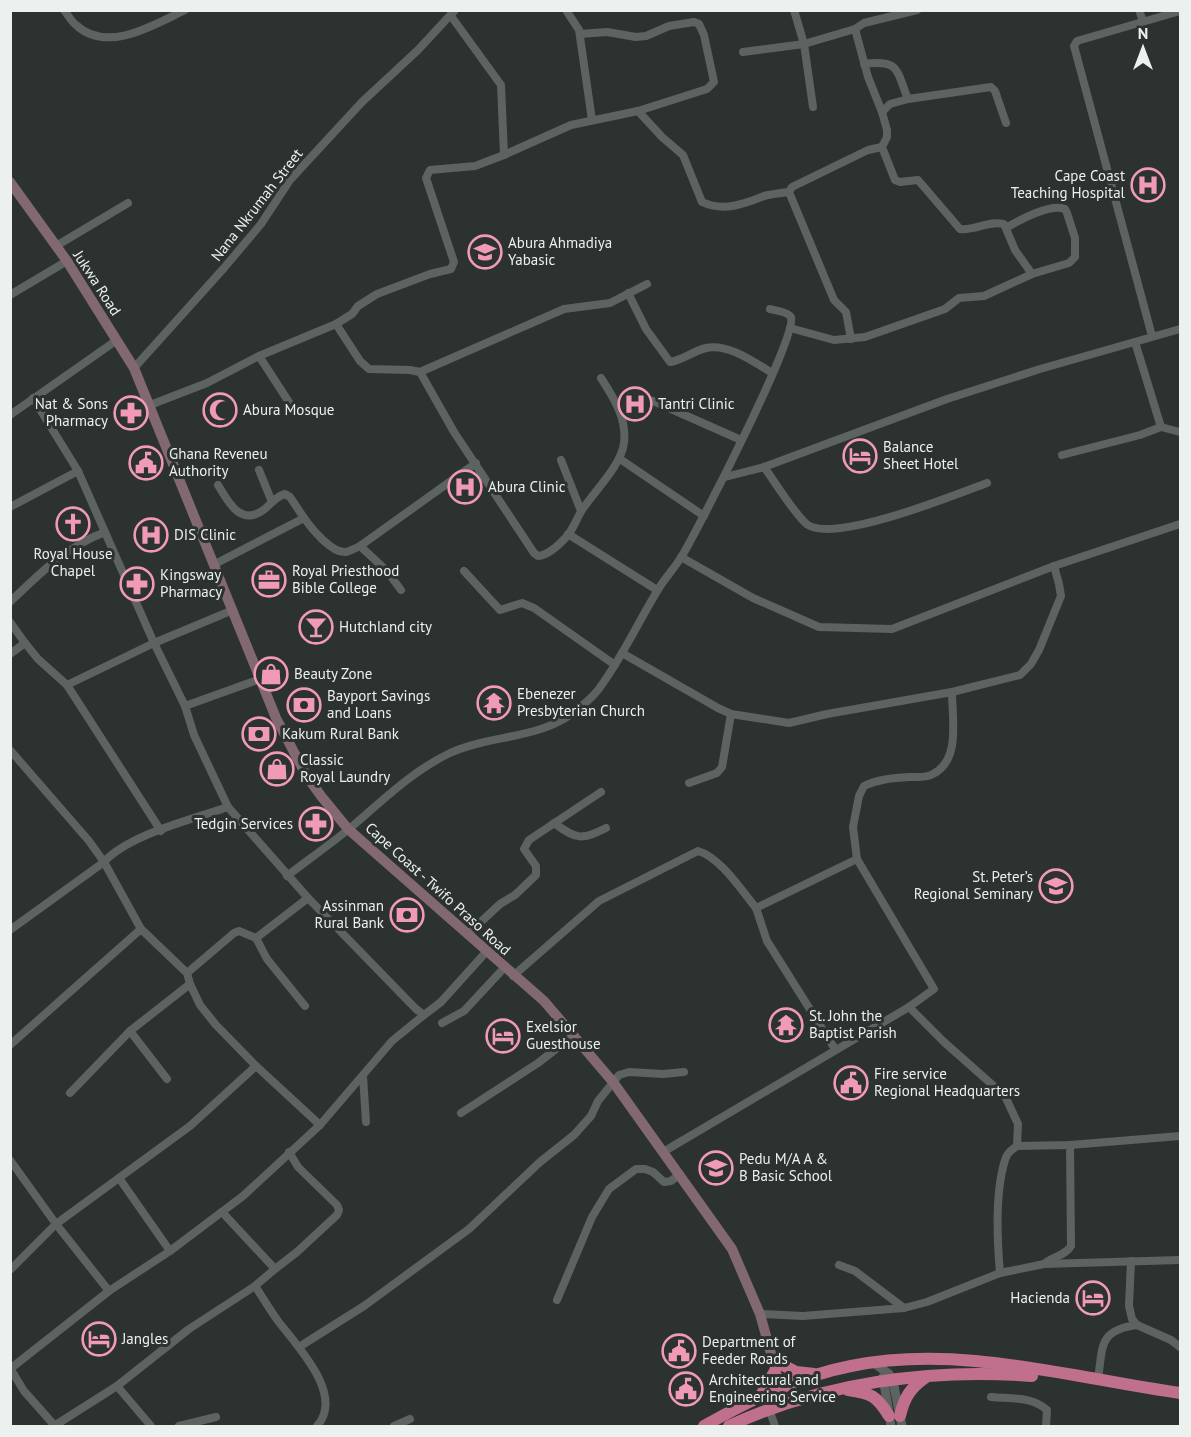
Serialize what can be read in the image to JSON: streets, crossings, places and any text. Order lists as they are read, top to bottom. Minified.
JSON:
{"streets":{"main road":["Jukwa Road","Cape Coast - Twifo Praso Road"],"street":["Nana Nkrumah Street"]},"crossings":[["Nana Nkrumah Street","Jukwa Road"],["Jukwa Road","Cape Coast - Twifo Praso Road"]],"places":{"hospital":["Cape Coast Teaching Hospital","Tantri Clinic","Abura Clinic","DIS Clinic"],"school or university":["Abura Ahmadiya Yabasic","St. Peter’s Regional Seminary","Pedu M/A A & B Basic School"],"mosque":["Abura Mosque"],"pharmacy":["Nat & Sons Pharmacy","Kingsway Pharmacy","Tedgin Services"],"hotel":["Balance Sheet Hotel","Exelsior Guesthouse","Hacienda","Jangles"],"public building":["Ghana Reveneu Authority","Fire service Regional Headquarters","Department of Feeder Roads","Architectural and Engineering Service"],"church":["Royal House Chapel"],"office":["Royal Priesthood Bible College"],"bar":["Hutchland city"],"shop":["Beauty Zone","Classic Royal Laundry"],"temple":["Ebenezer Presbyterian Church","St. John the Baptist Parish"],"bank":["Bayport Savings and Loans","Kakum Rural Bank","Assinman Rural Bank"]},"north":"top"}
